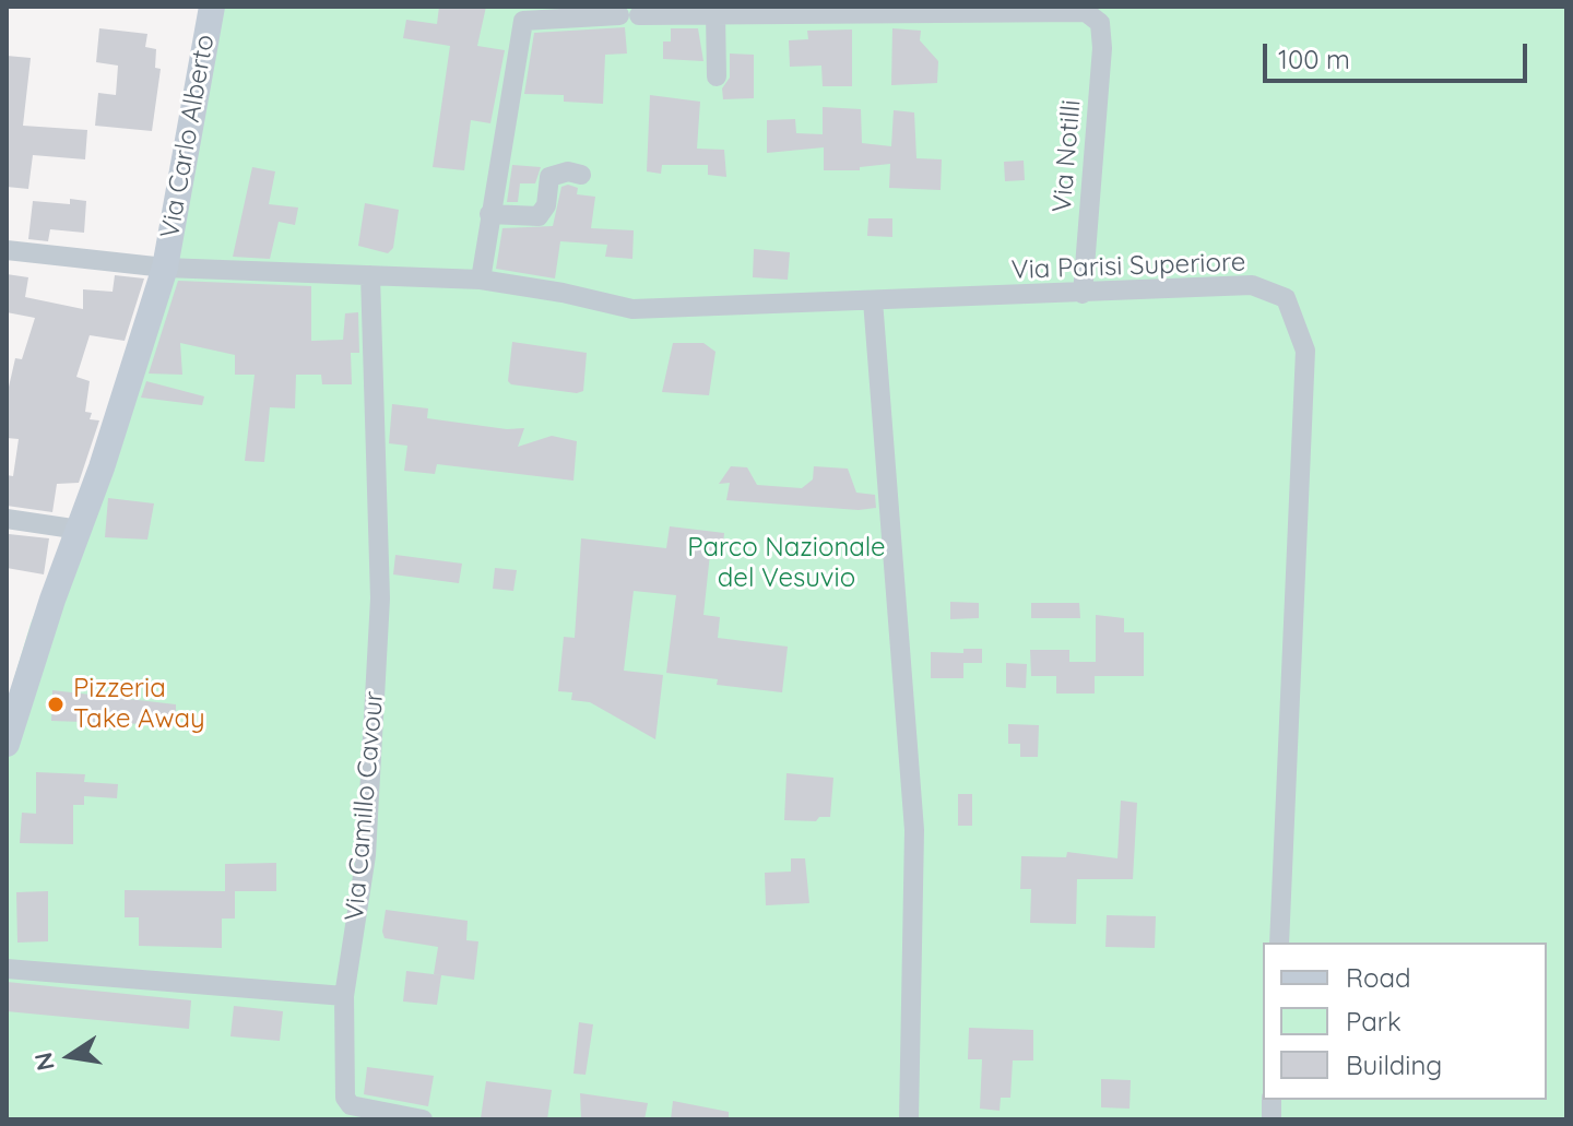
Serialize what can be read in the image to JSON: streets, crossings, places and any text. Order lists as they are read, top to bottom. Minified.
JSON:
{"streets":{"street":["Via Carlo Alberto","Via Notilli","Via Parisi Superiore","Via Camillo Cavour"]},"crossings":[["Via Carlo Alberto","Via Parisi Superiore"],["Via Notilli","Via Parisi Superiore"],["Via Parisi Superiore","Via Camillo Cavour"]],"parks":["Parco Nazionale del Vesuvio"],"places":["Pizzeria Take Away"],"legend":["Road","Park","Building"],"scale_bar":"100 m","north":"left"}
